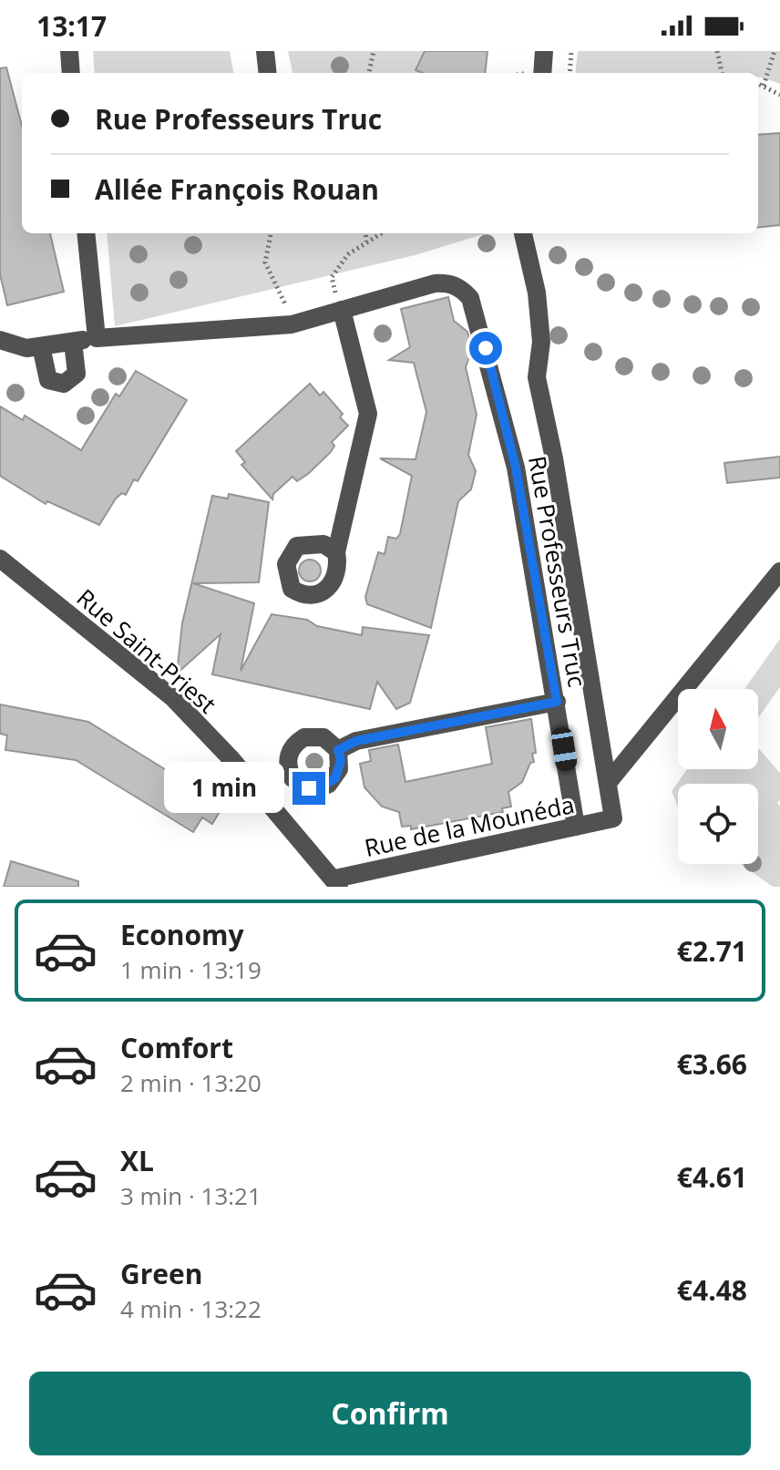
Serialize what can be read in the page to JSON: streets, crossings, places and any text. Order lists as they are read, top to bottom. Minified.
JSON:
{"streets":{"street":["Rue Professeurs Truc","Rue Saint-Priest","Rue de la Mounéda"]},"crossings":[["Rue Professeurs Truc","Rue de la Mounéda"],["Rue Saint-Priest","Rue de la Mounéda"]],"north":"top","page":{"status":"13:17","banner":["Rue Professeurs Truc","Allée François Rouan"],"bubble":"1 min","list":[{"name":"Economy","note":"1 min · 13:19","value":"€2.71"},{"name":"Comfort","note":"2 min · 13:20","value":"€3.66"},{"name":"XL","note":"3 min · 13:21","value":"€4.61"},{"name":"Green","note":"4 min · 13:22","value":"€4.48"}],"buttons":"Confirm"}}
